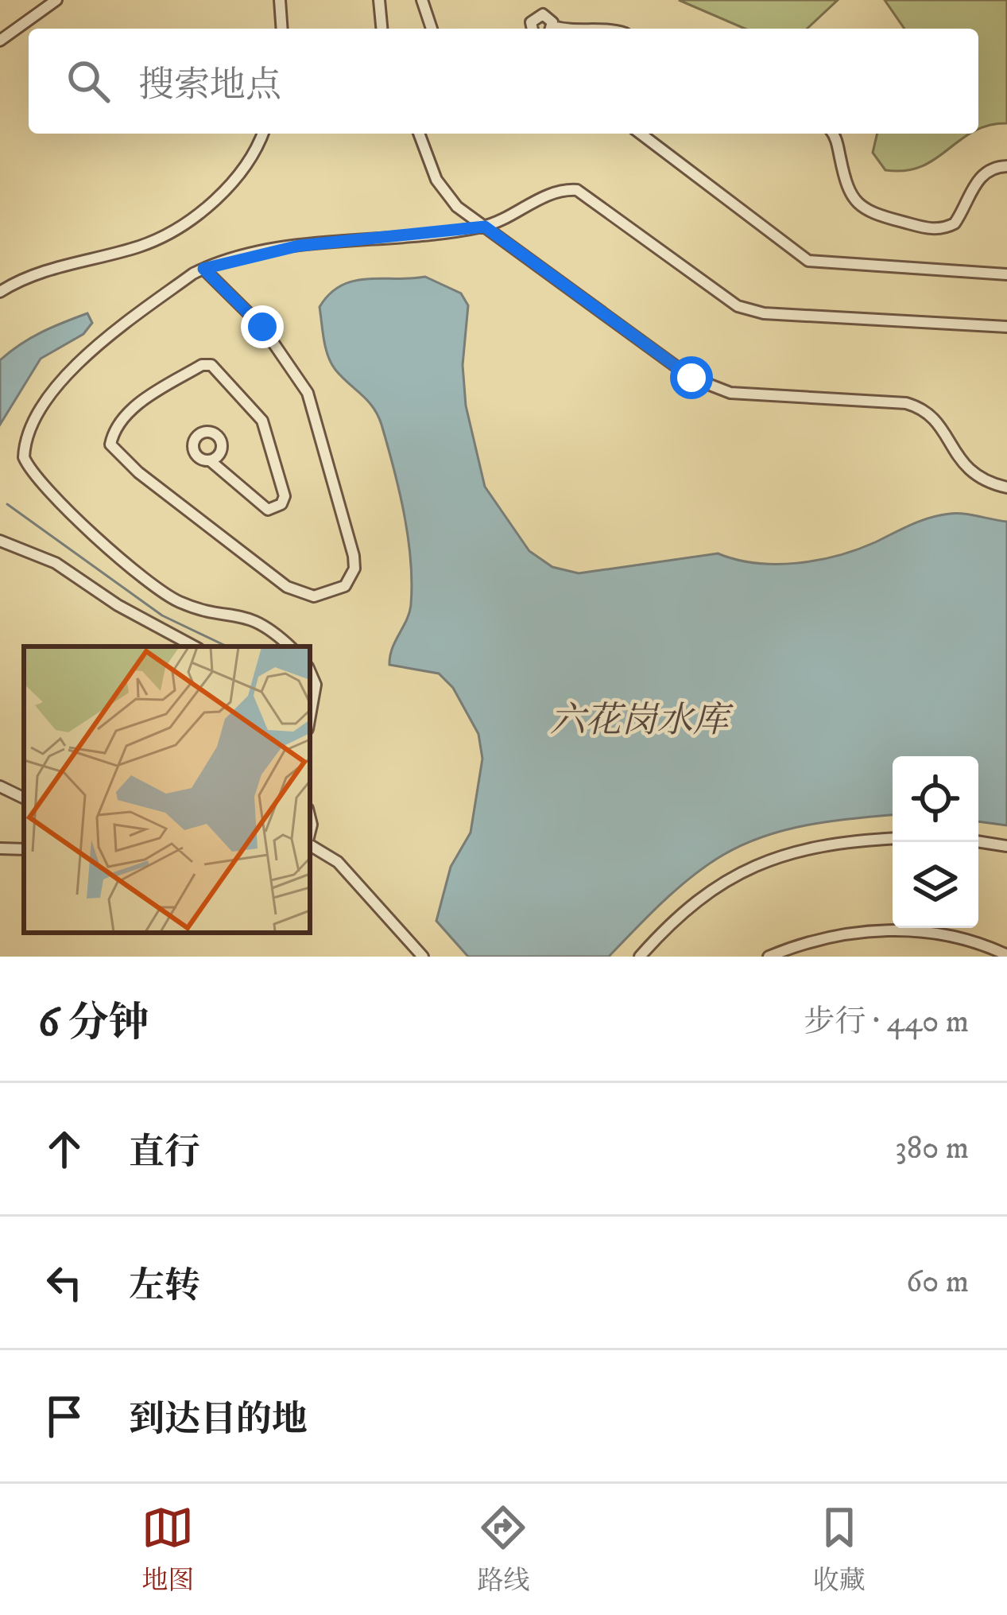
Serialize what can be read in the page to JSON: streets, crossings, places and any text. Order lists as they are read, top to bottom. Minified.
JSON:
{"water":["六花岗水库"],"page":{"search":"搜索地点","heading":["6 分钟","步行 · 440 m"],"list":[["直行","380 m"],["左转","60 m"],"到达目的地"],"nav":["地图","路线","收藏"]}}
